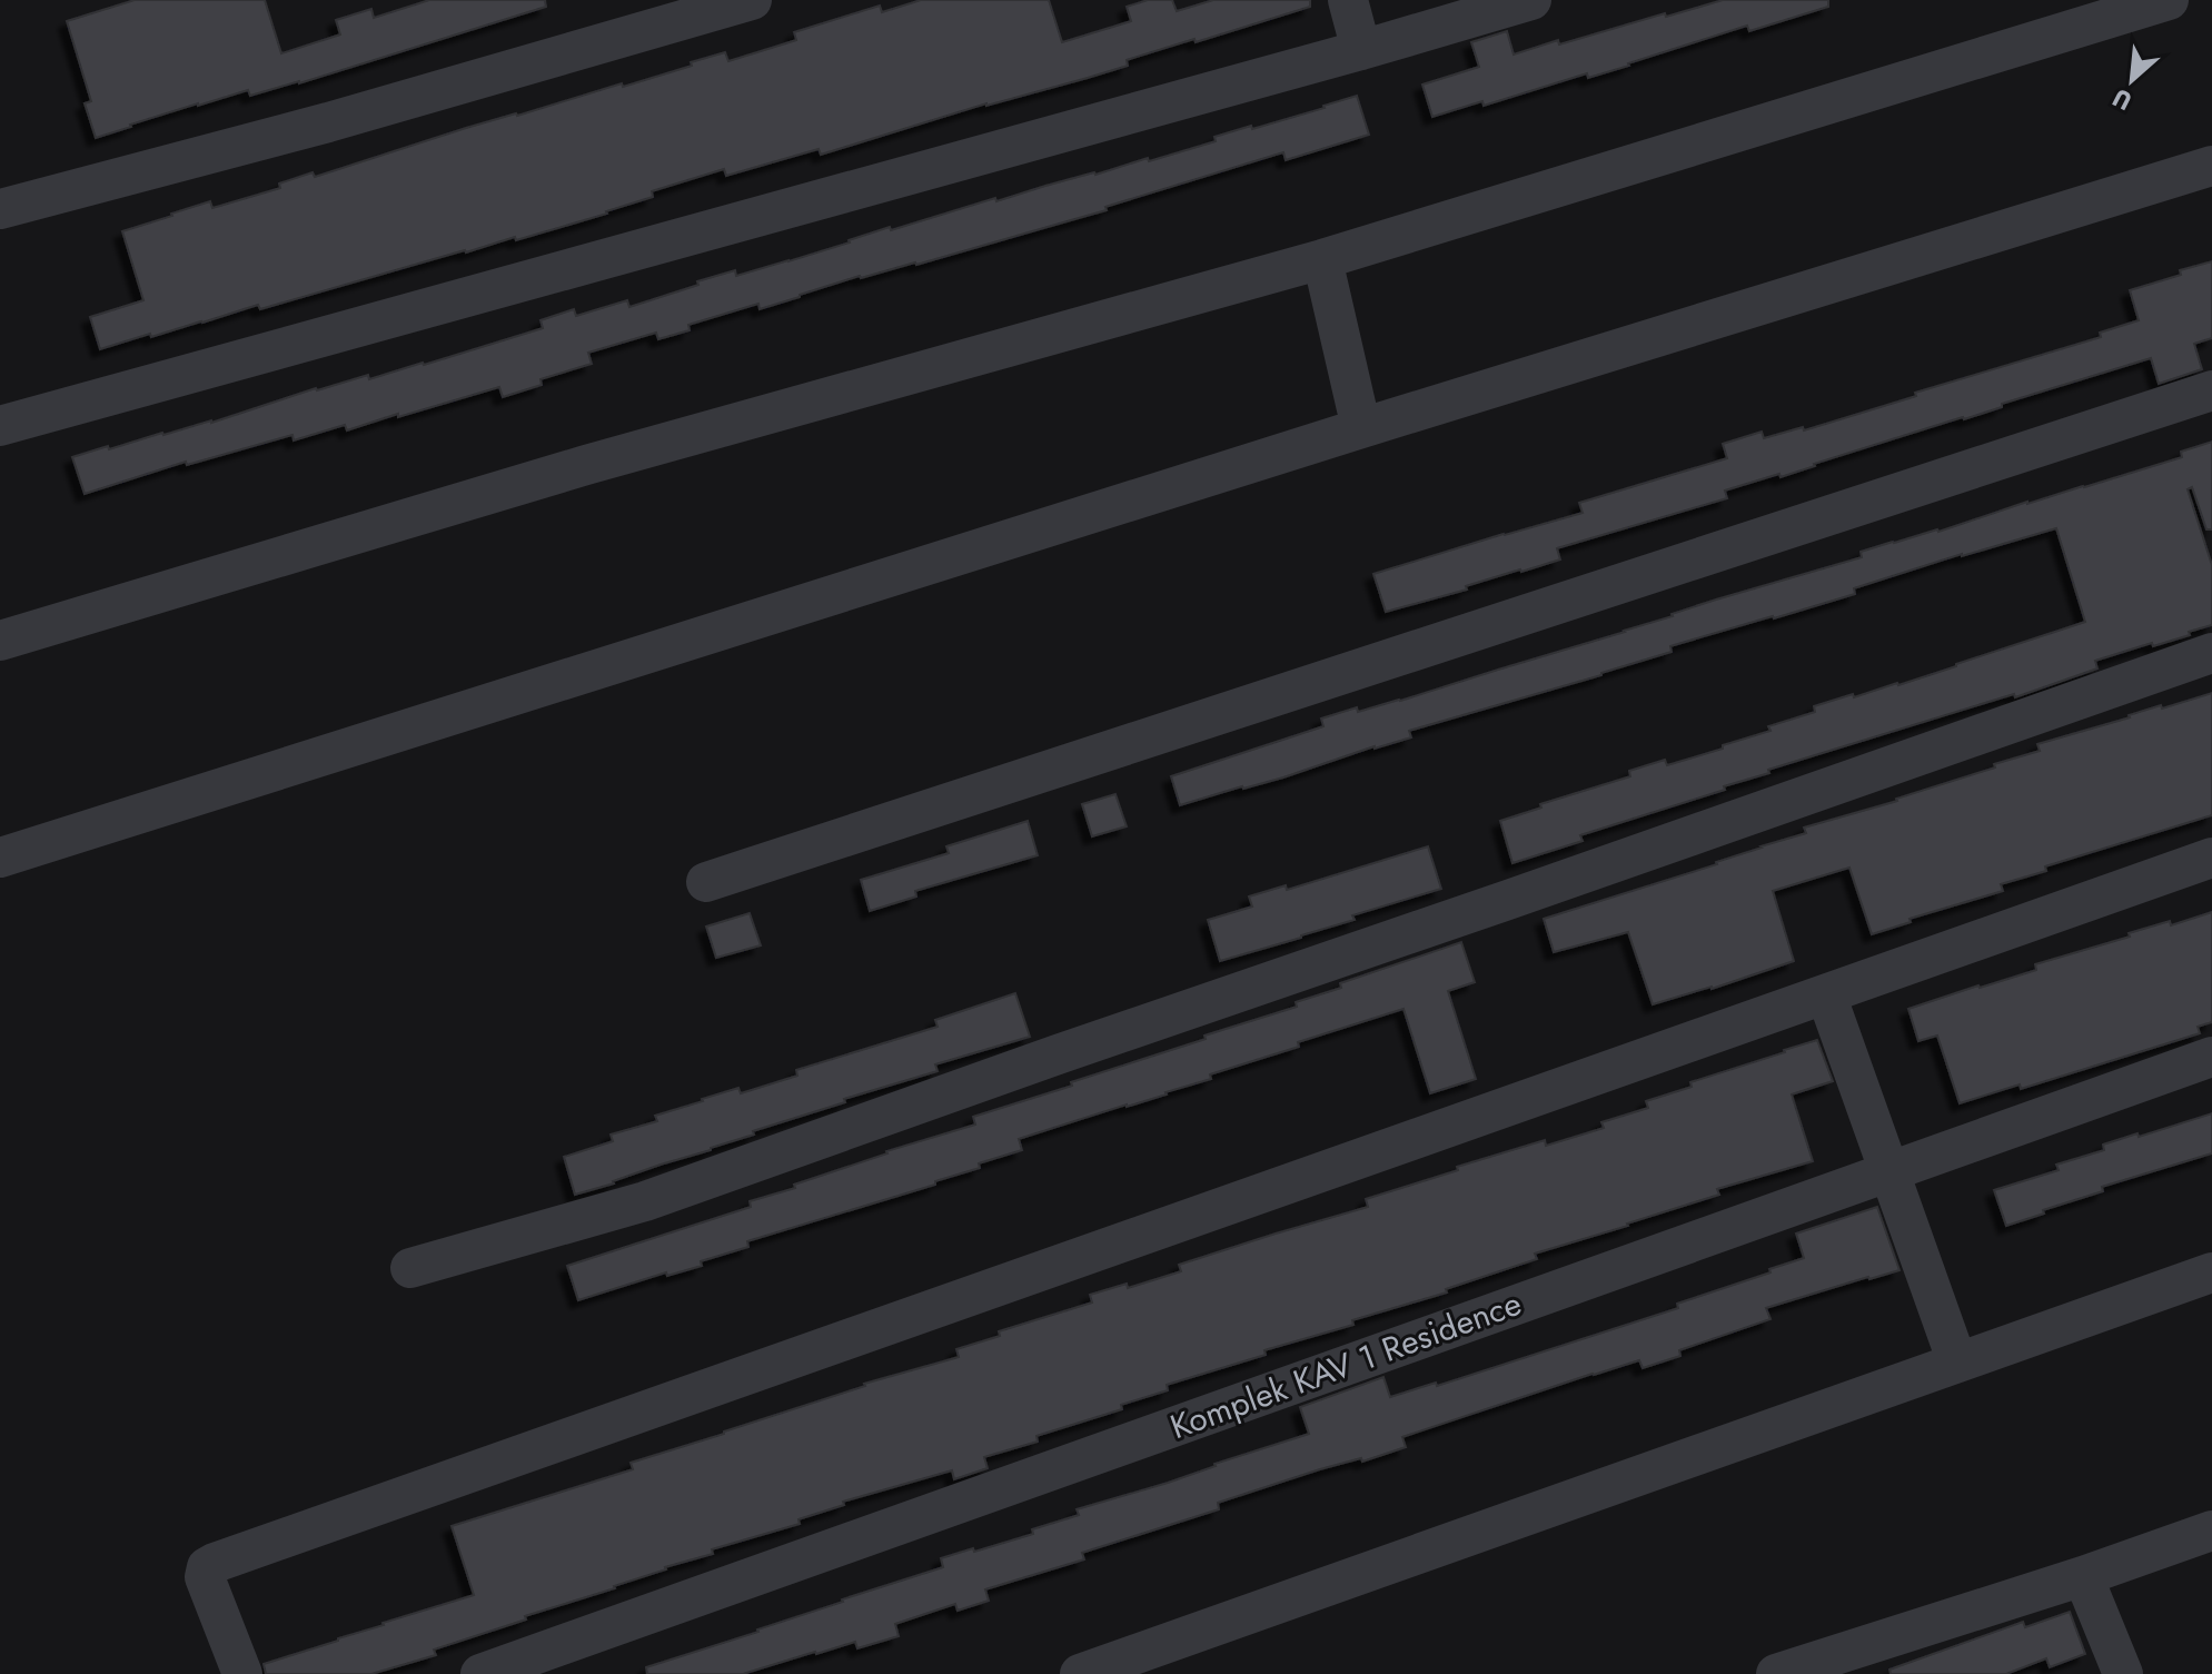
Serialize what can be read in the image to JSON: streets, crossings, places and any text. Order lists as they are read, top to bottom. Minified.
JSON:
{"streets":{"street":["Komplek KAV 1 Residence"]},"north":"bottom left"}
